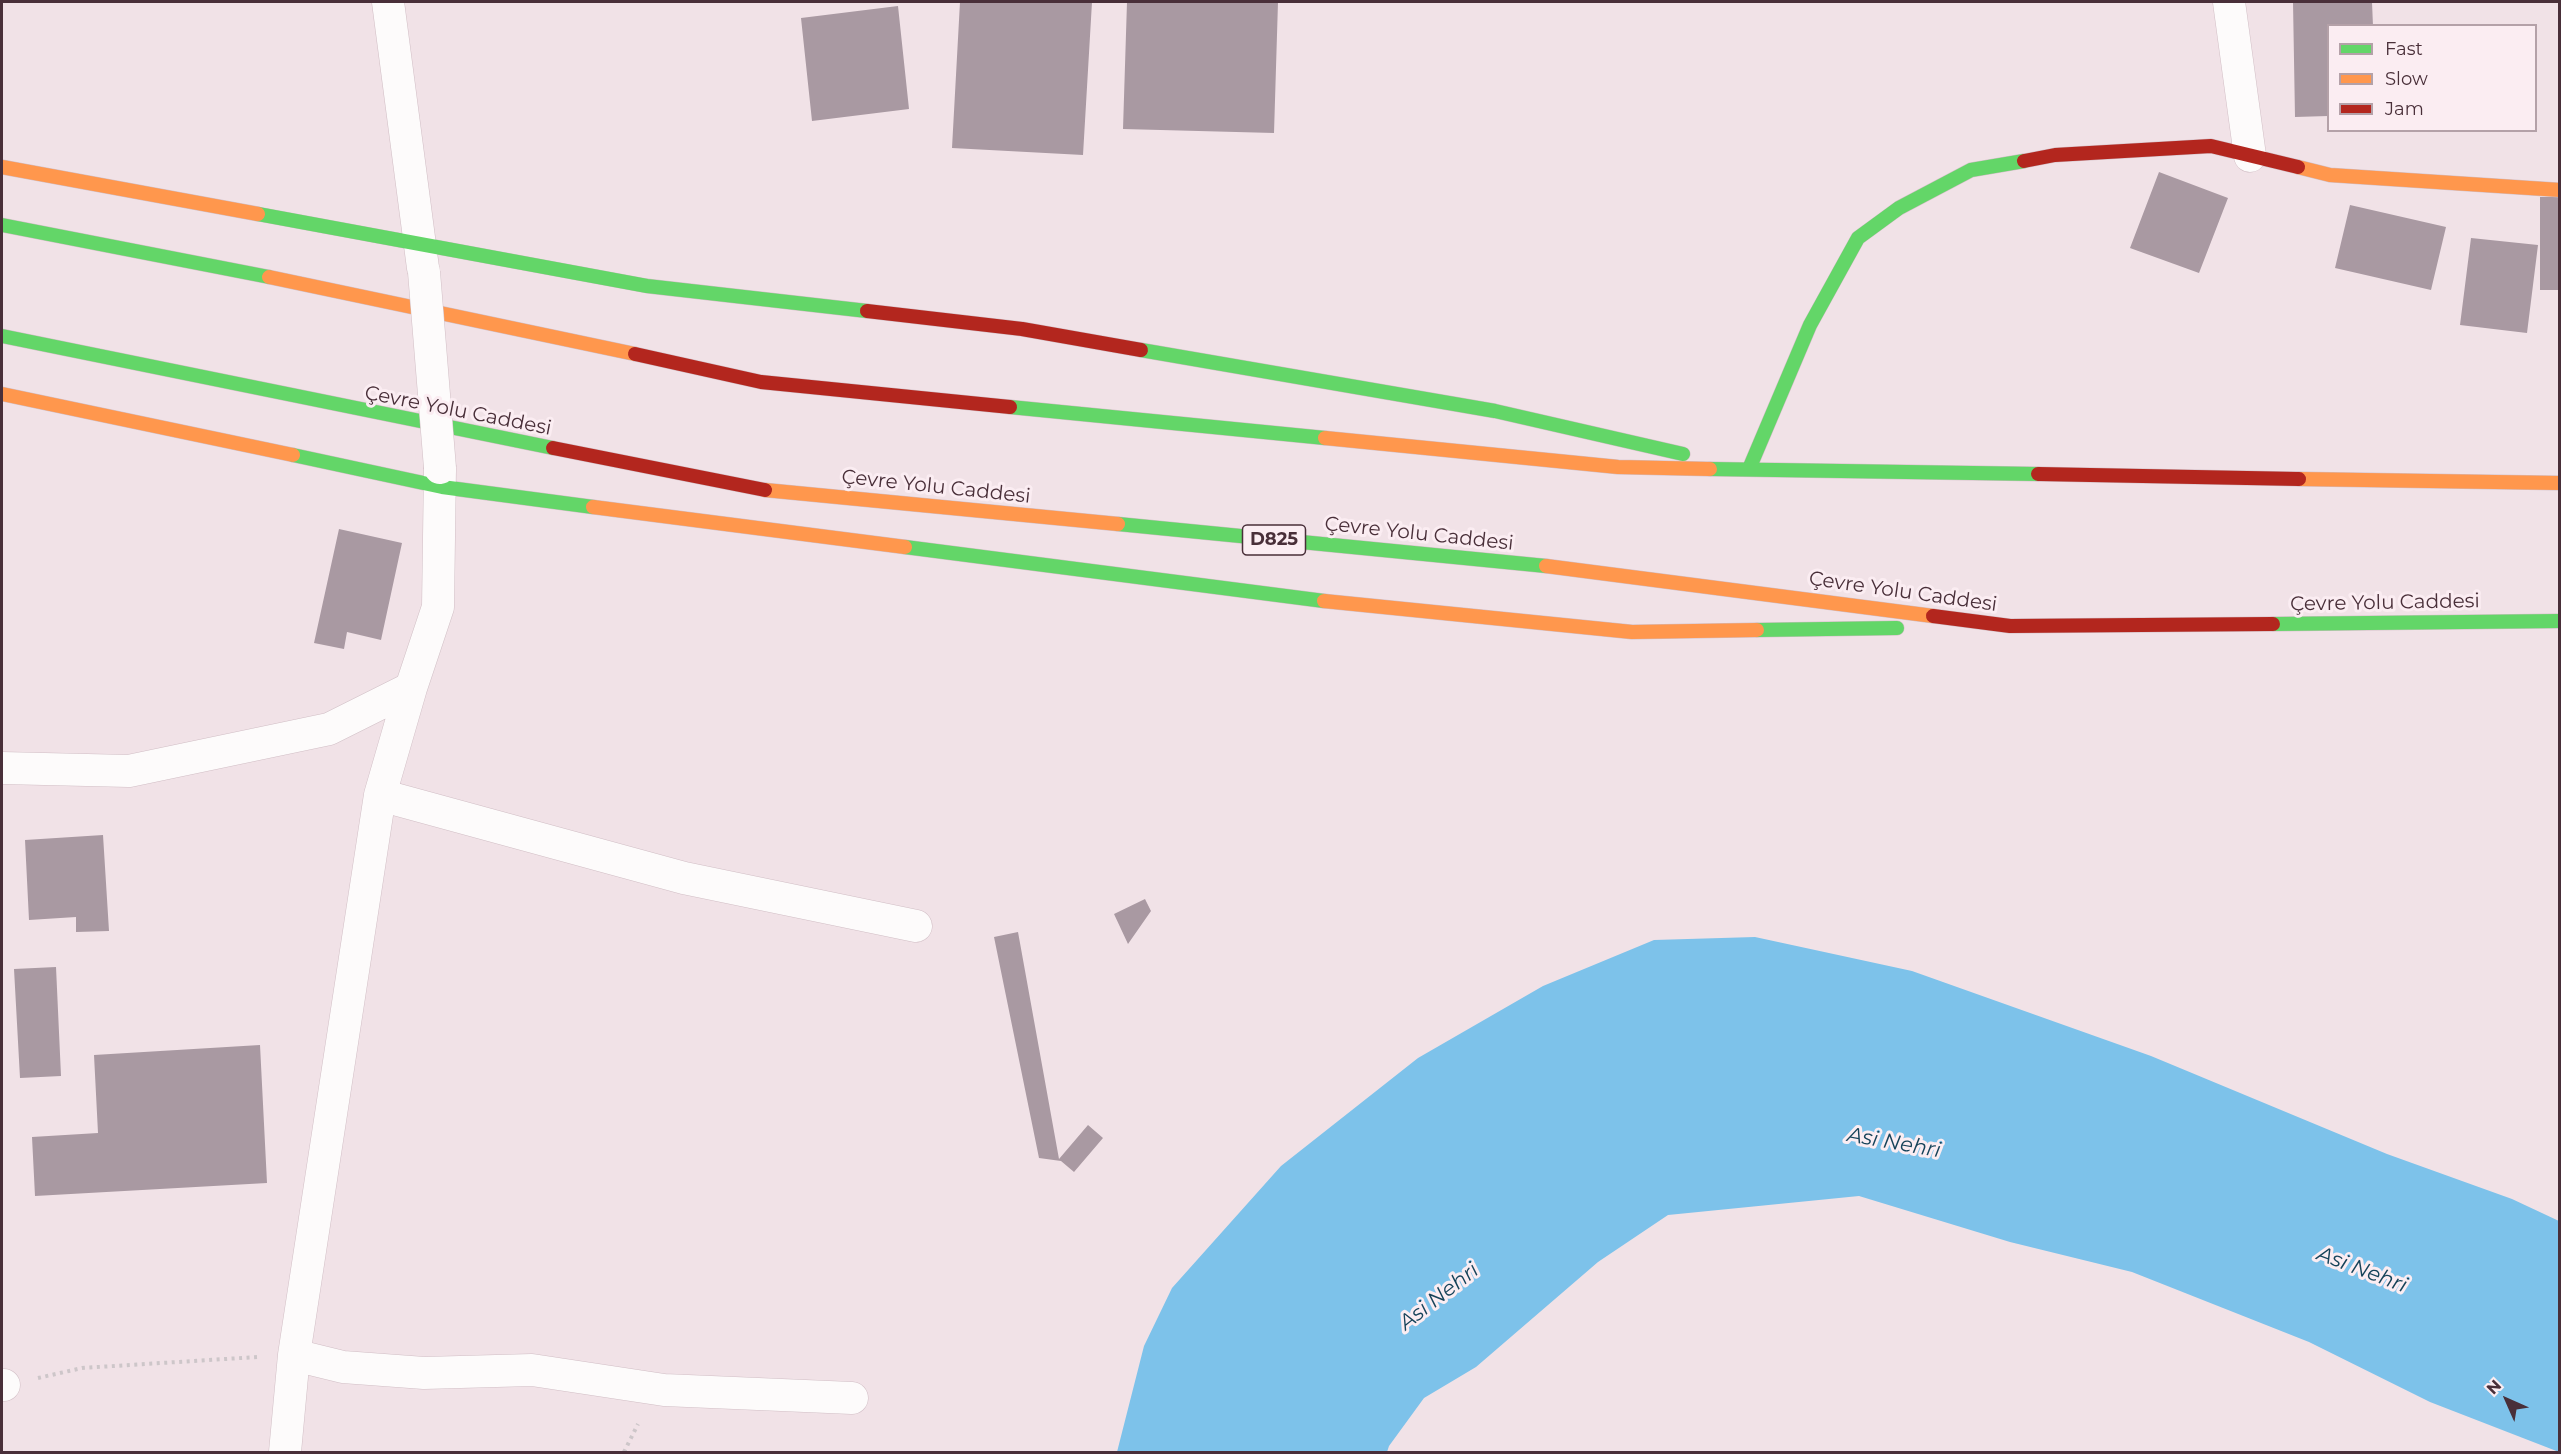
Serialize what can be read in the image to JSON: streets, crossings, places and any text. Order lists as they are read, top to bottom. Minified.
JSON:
{"streets":{"main road":["Çevre Yolu Caddesi","D825"]},"water":["Asi Nehri"],"legend":["Fast","Slow","Jam"],"north":"top left"}
